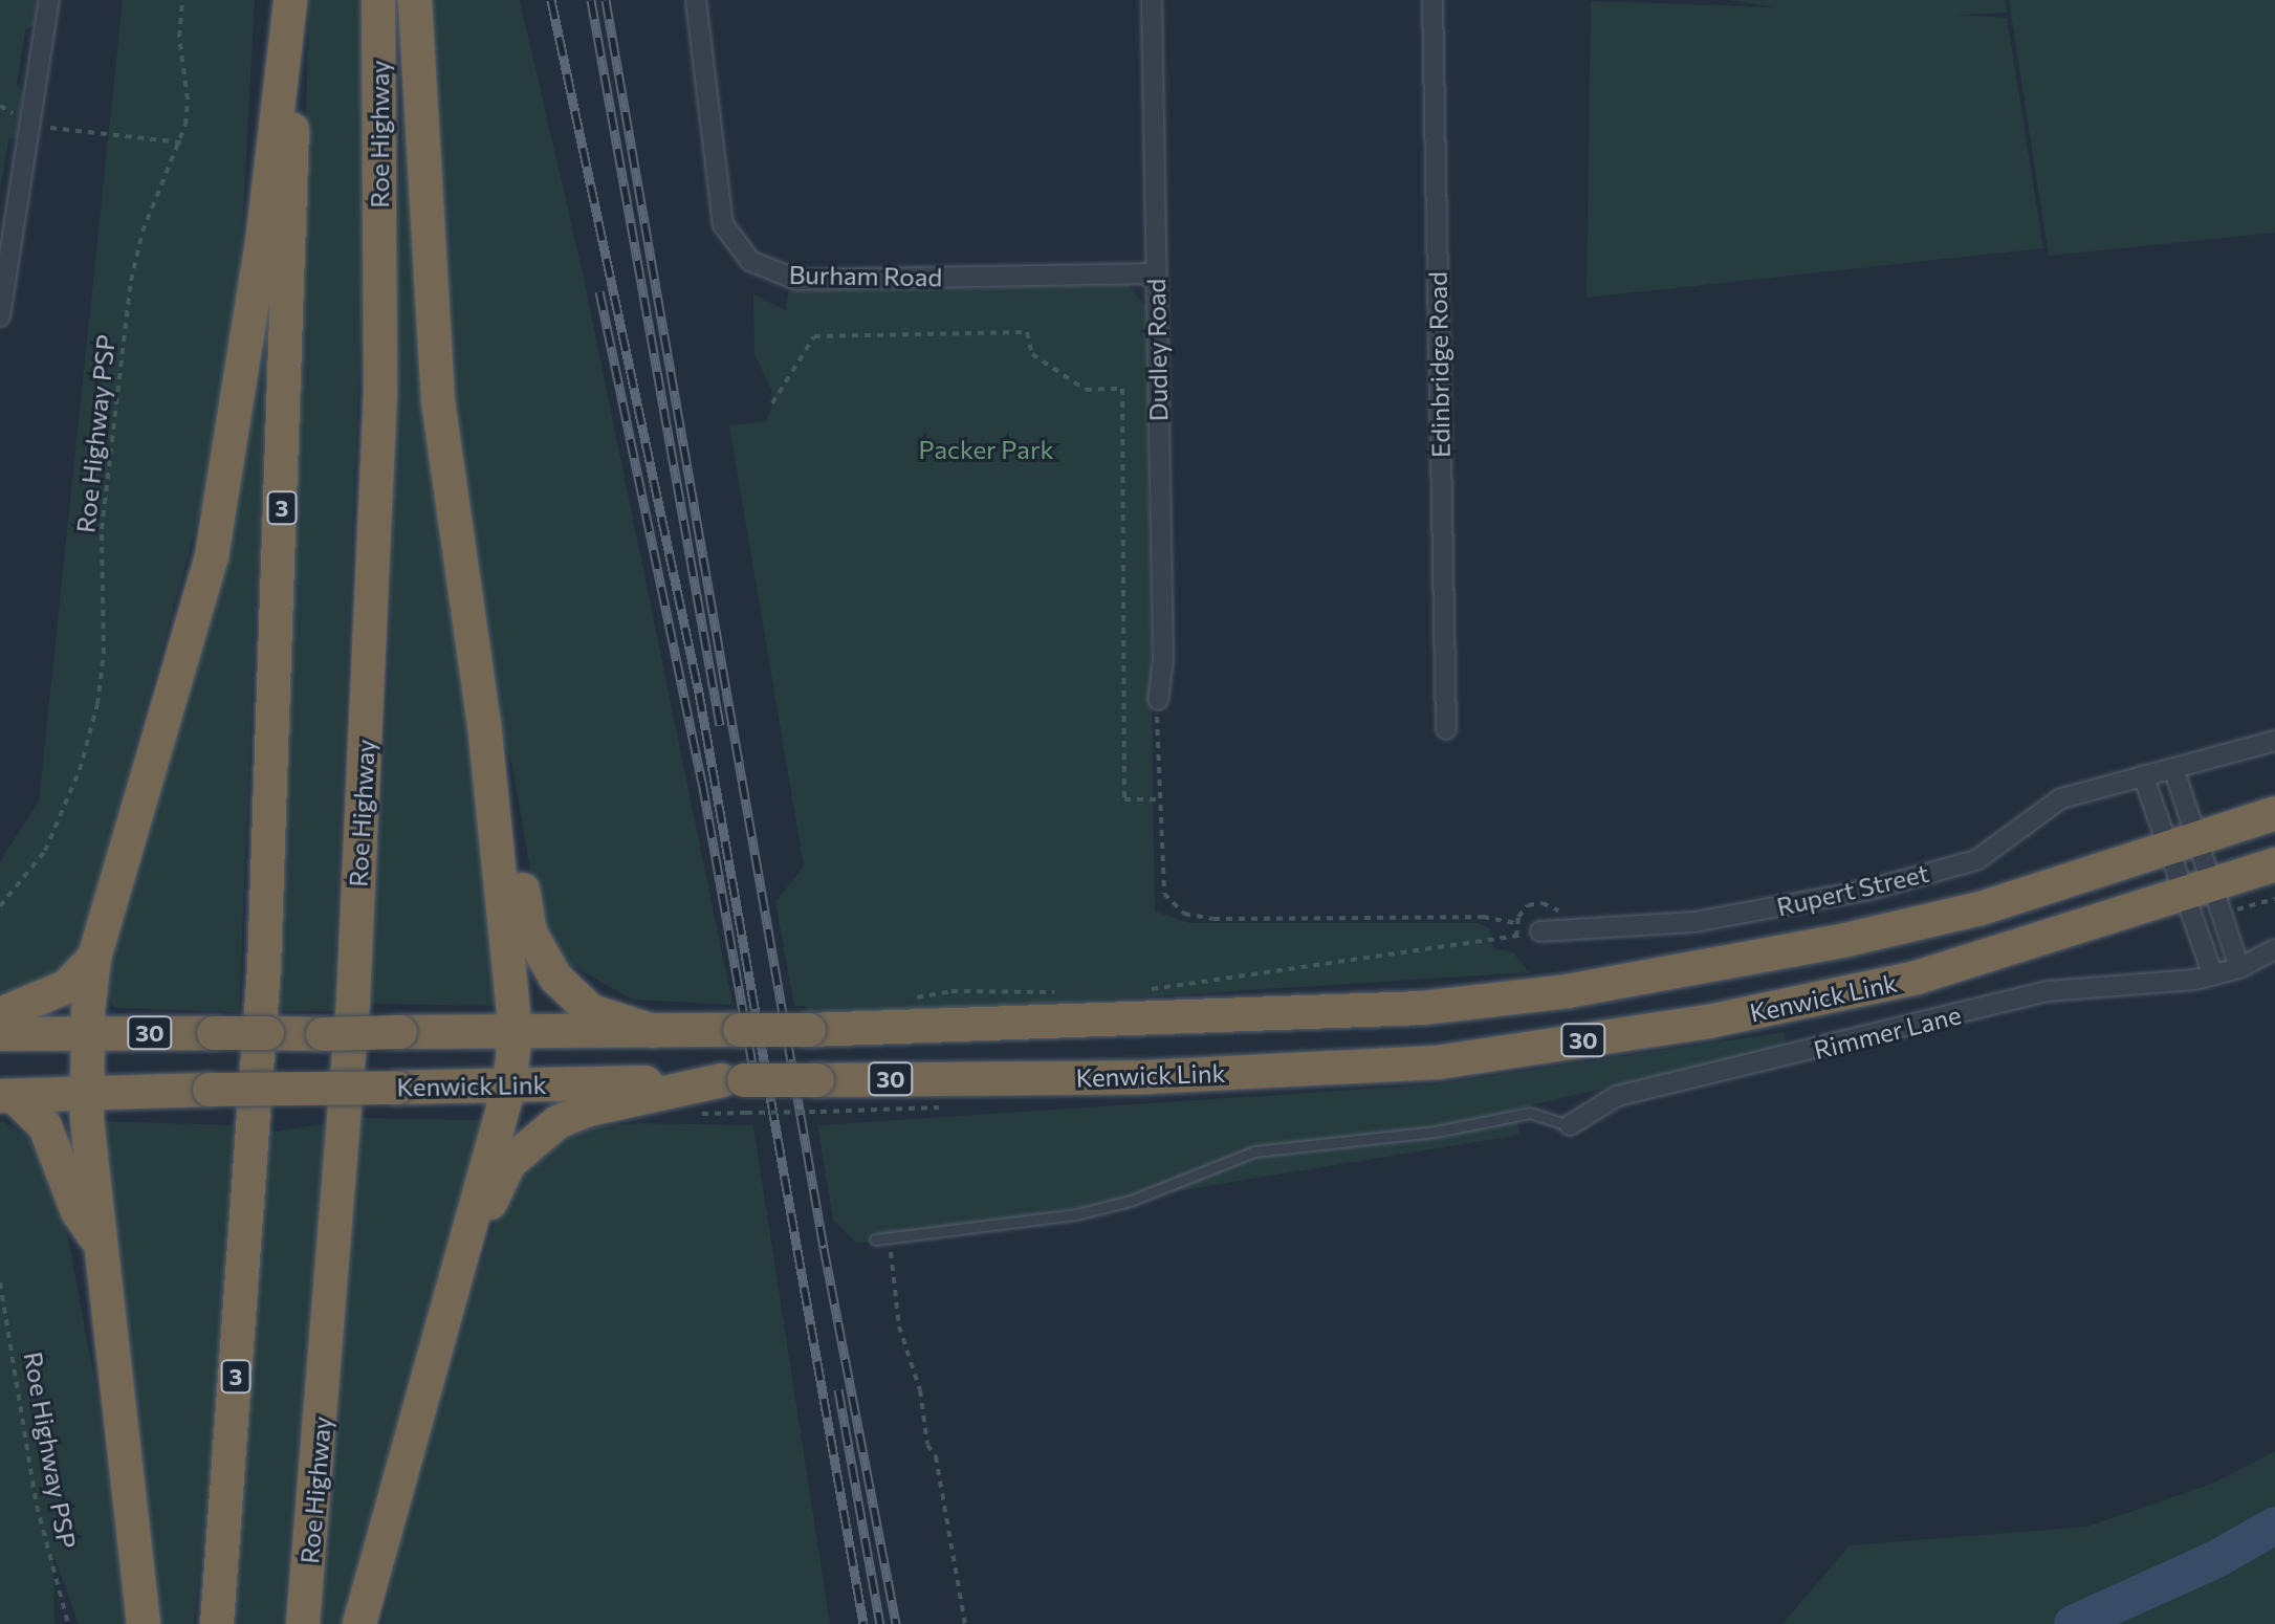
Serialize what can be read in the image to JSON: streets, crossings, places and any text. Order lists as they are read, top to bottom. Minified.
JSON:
{"streets":{"highway":["Roe Highway","3","Kenwick Link","30"],"street":["Burham Road","Dudley Road","Edinbridge Road","Rupert Street","Rimmer Lane"],"path":["Roe Highway PSP"]},"crossings":[["Burham Road","Dudley Road"]],"parks":["Packer Park"]}
